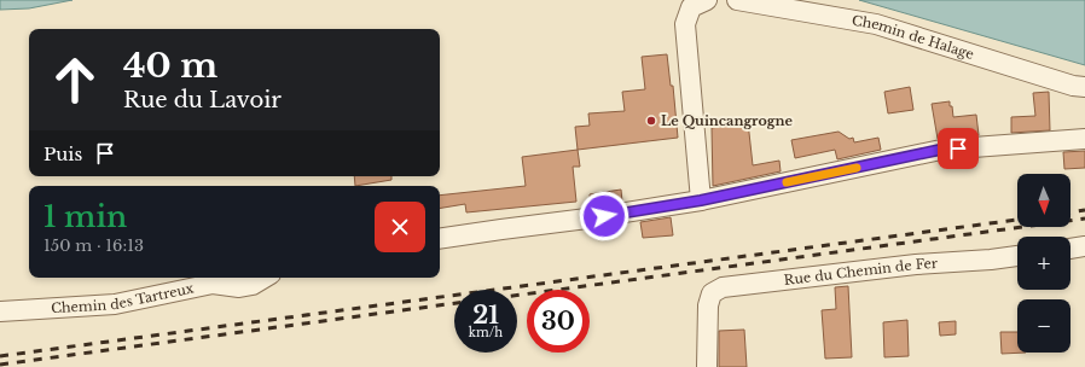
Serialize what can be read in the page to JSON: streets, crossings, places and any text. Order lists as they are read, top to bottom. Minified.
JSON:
{"streets":{"street":["Chemin de Halage","Rue du Chemin de Fer","Chemin des Tartreux"]},"places":["Le Quincangrogne"],"north":"bottom","page":{"turn":["40 m","Rue du Lavoir"],"then":"Puis","map_buttons":["+","−"],"heading":["1 min","150 m · 16:13"],"speed":"21 km/h","limit":"30"}}
